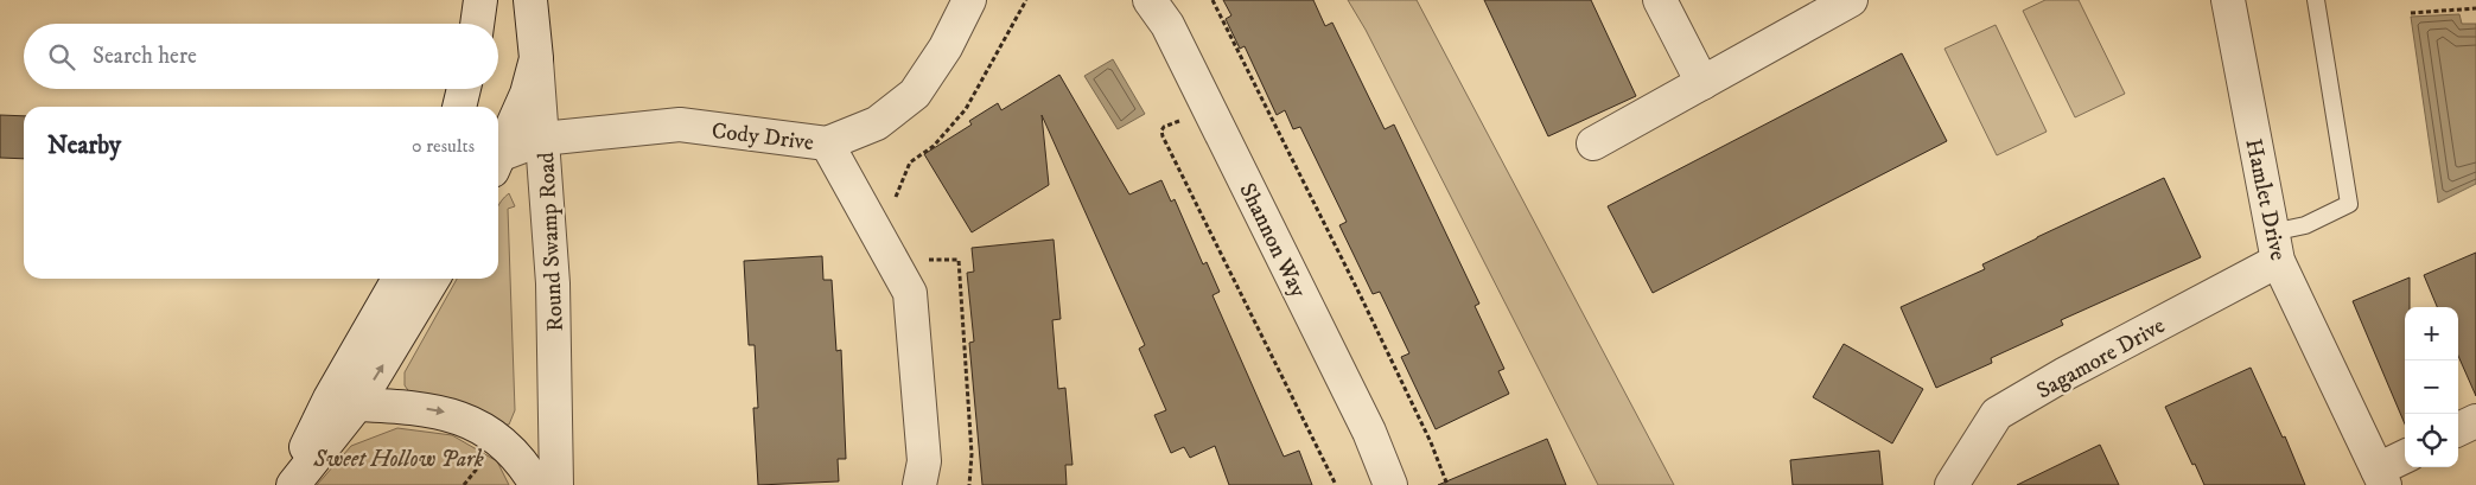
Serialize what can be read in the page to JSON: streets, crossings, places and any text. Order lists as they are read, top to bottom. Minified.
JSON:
{"streets":{"street":["Cody Drive","Hamlet Drive","Shannon Way","Round Swamp Road","Sagamore Drive"]},"crossings":[["Cody Drive","Round Swamp Road"],["Hamlet Drive","Sagamore Drive"]],"parks":["Sweet Hollow Park"],"page":{"search":"Search here","heading":["Nearby","0 results"],"map_buttons":["+","−"]}}
